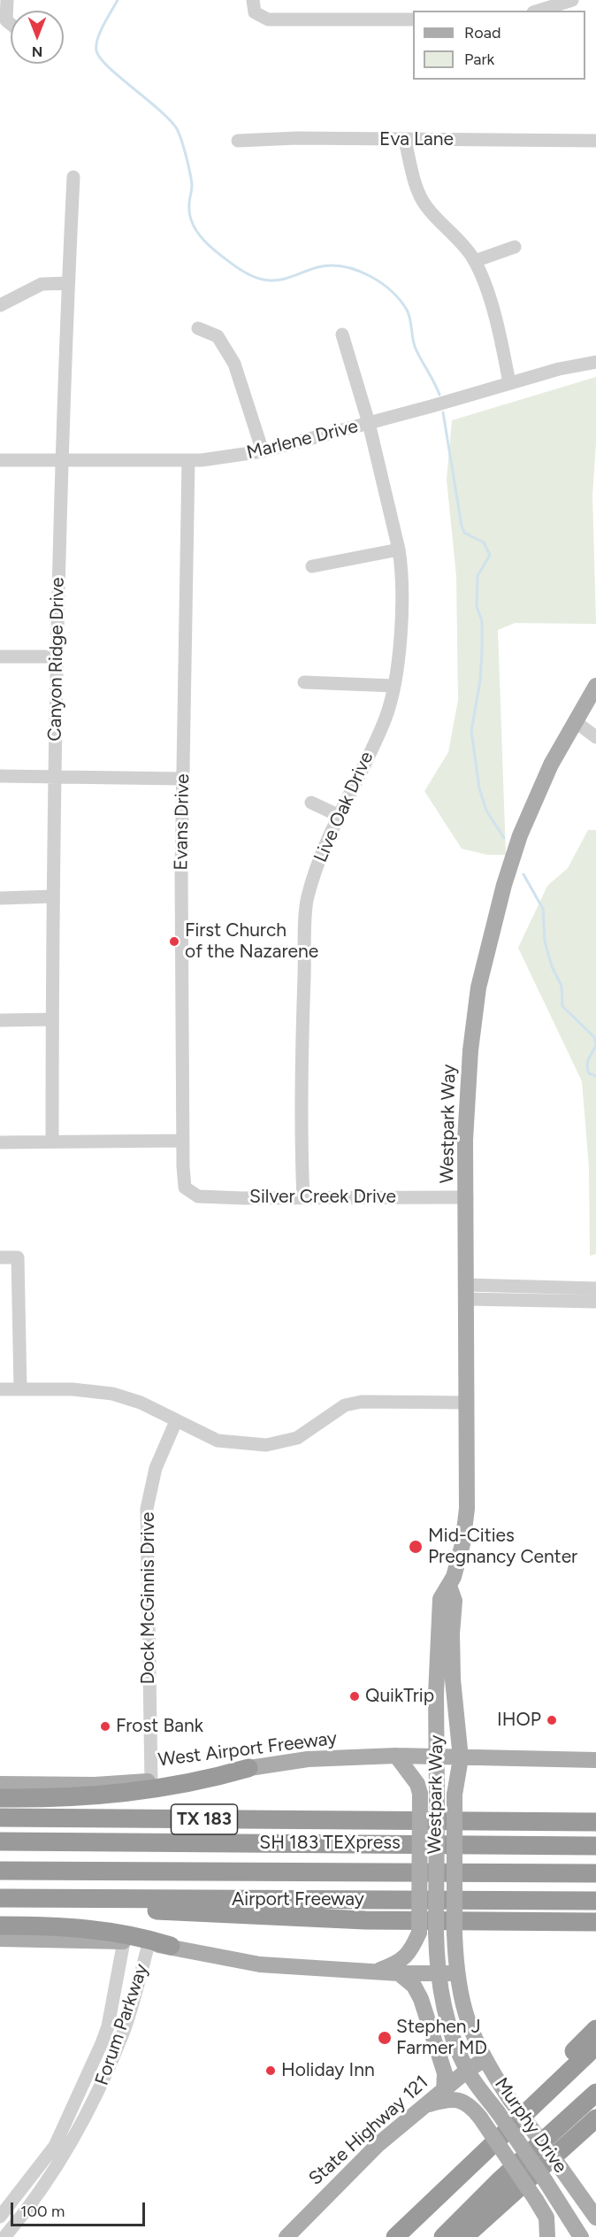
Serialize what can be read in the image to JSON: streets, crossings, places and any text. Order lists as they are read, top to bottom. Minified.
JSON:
{"streets":{"highway":["TX 183","SH 183 TEXpress","Airport Freeway"],"main road":["Westpark Way","West Airport Freeway","Murphy Drive","State Highway 121"],"street":["Eva Lane","Marlene Drive","Canyon Ridge Drive","Live Oak Drive","Evans Drive","Silver Creek Drive","Dock McGinnis Drive","Forum Parkway"]},"crossings":[["Marlene Drive","Canyon Ridge Drive"],["Marlene Drive","Live Oak Drive"],["Marlene Drive","Evans Drive"],["Live Oak Drive","Silver Creek Drive"],["Evans Drive","Silver Creek Drive"],["Westpark Way","Silver Creek Drive"],["Westpark Way","West Airport Freeway"],["Westpark Way","Murphy Drive"],["Dock McGinnis Drive","West Airport Freeway"],["Murphy Drive","State Highway 121"]],"places":["First Church of the Nazarene","Mid-Cities Pregnancy Center","QuikTrip","IHOP","Frost Bank","Stephen J Farmer MD","Holiday Inn"],"legend":["Road","Park"],"scale_bar":"100 m","north":"bottom"}
